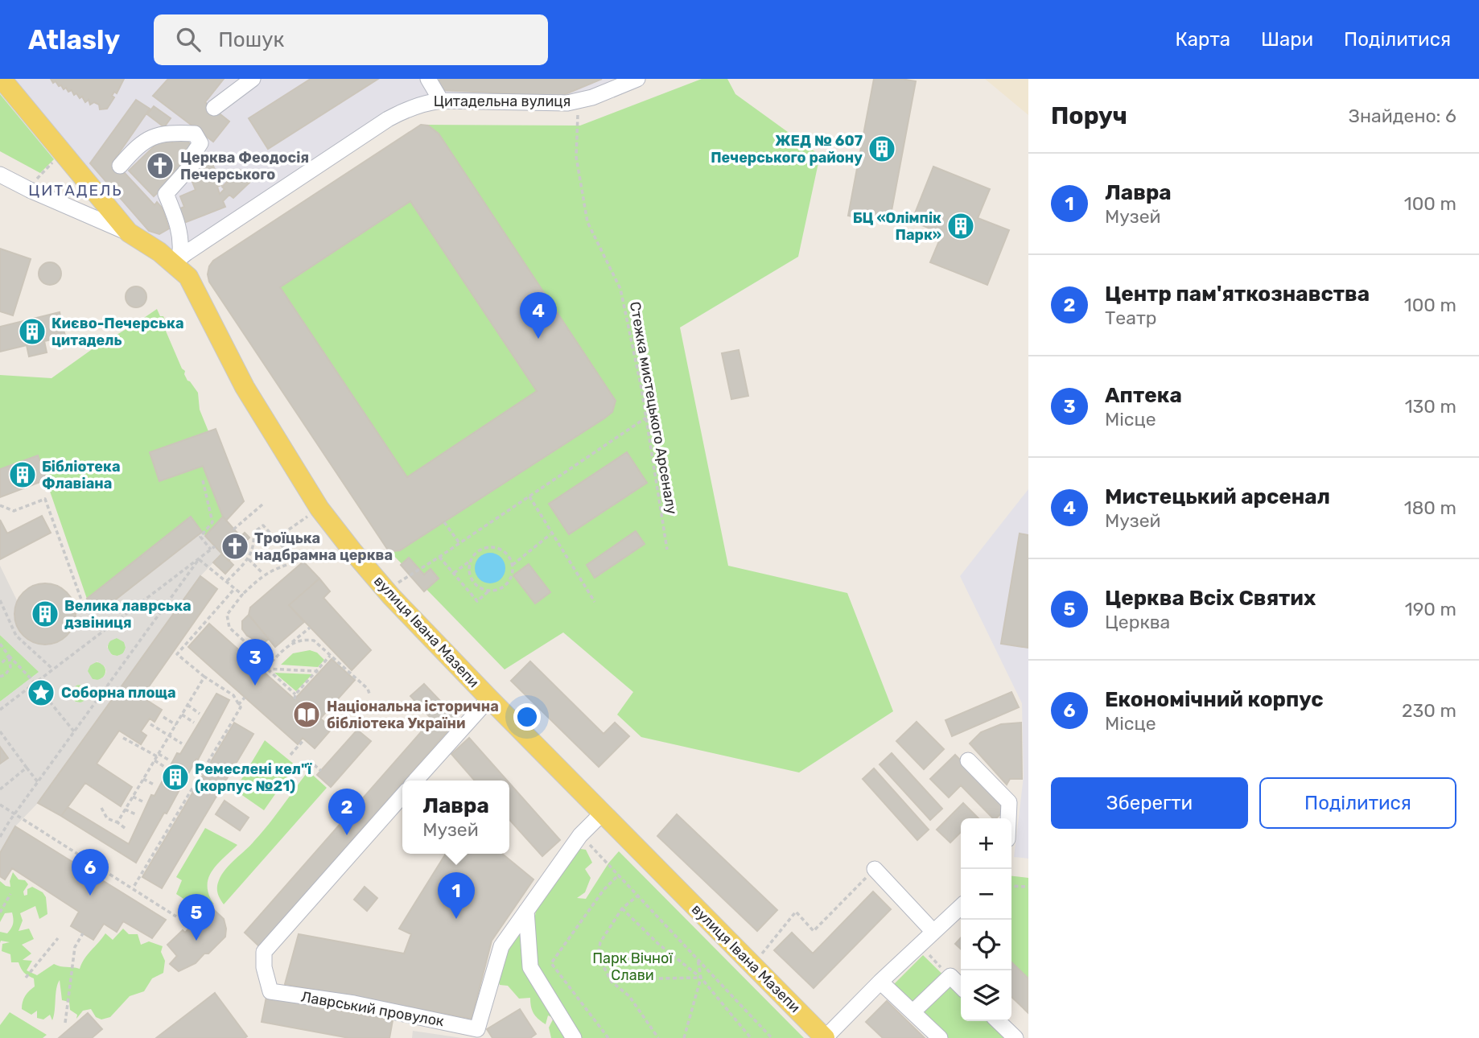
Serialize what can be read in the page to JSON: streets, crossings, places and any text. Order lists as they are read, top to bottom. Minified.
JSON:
{"streets":{"main road":["вулиця Івана Мазепи"],"street":["Цитадельна вулиця","Лаврський провулок"],"path":["Стежка мистецького Арсеналу"]},"crossings":[["Цитадельна вулиця","вулиця Івана Мазепи"],["вулиця Івана Мазепи","Лаврський провулок"]],"districts":["ЦИТАДЕЛЬ"],"parks":["Парк Вічної Слави"],"places":{"building":["ЖЕД № 607 Печерського району","БЦ «Олімпік Парк»","Києво-Печерська цитадель","Бібліотека Флавіана","Велика лаврська дзвіниця","Ремеслені кел\"ї (корпус №21)"],"church":["Церква Феодосія Печерського","Троїцька надбрамна церква"],"place":["Соборна площа"],"library":["Національна історична бібліотека України"]},"page":{"header":"Atlasly","search":"Пошук","nav":["Карта","Шари","Поділитися"],"heading":["Поруч","Знайдено: 6"],"list":[{"mark":"1","name":"Лавра","note":"Музей","value":"100 m"},{"mark":"2","name":"Центр пам'яткознавства","note":"Театр","value":"100 m"},{"mark":"3","name":"Аптека","note":"Місце","value":"130 m"},{"mark":"4","name":"Мистецький арсенал","note":"Музей","value":"180 m"},{"mark":"5","name":"Церква Всіх Святих","note":"Церква","value":"190 m"},{"mark":"6","name":"Економічний корпус","note":"Місце","value":"230 m"}],"pins":["4","3","2","6","1","5"],"buttons":["Зберегти","Поділитися"],"popup":["Лавра","Музей"],"map_buttons":["+","−"]}}
